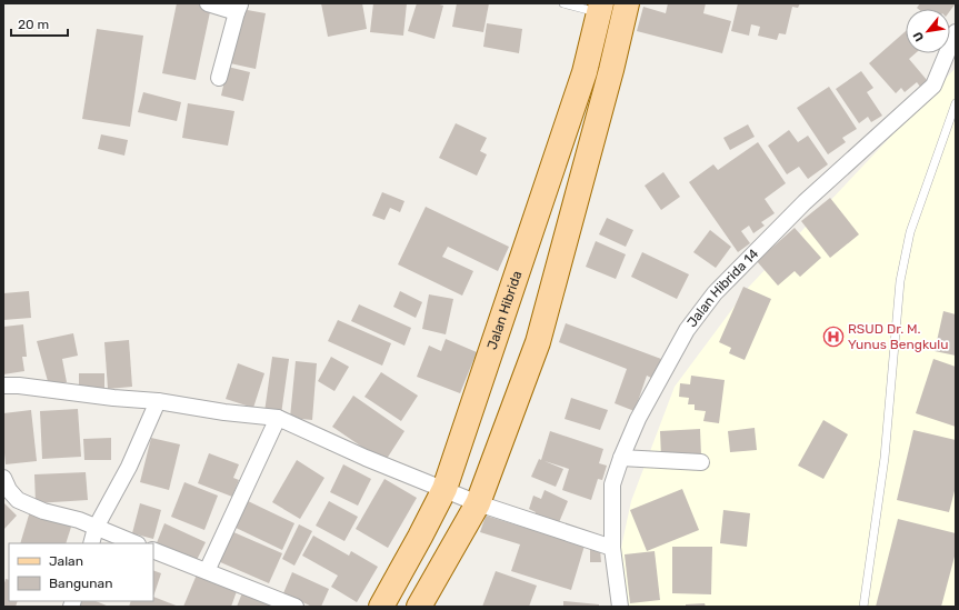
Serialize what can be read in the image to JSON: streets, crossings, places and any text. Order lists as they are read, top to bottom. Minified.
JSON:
{"streets":{"main road":["Jalan Hibrida"],"street":["Jalan Hibrida 14"]},"places":{"hospital":["RSUD Dr. M. Yunus Bengkulu"]},"legend":["Jalan","Bangunan"],"scale_bar":"20 m","north":"bottom left"}
